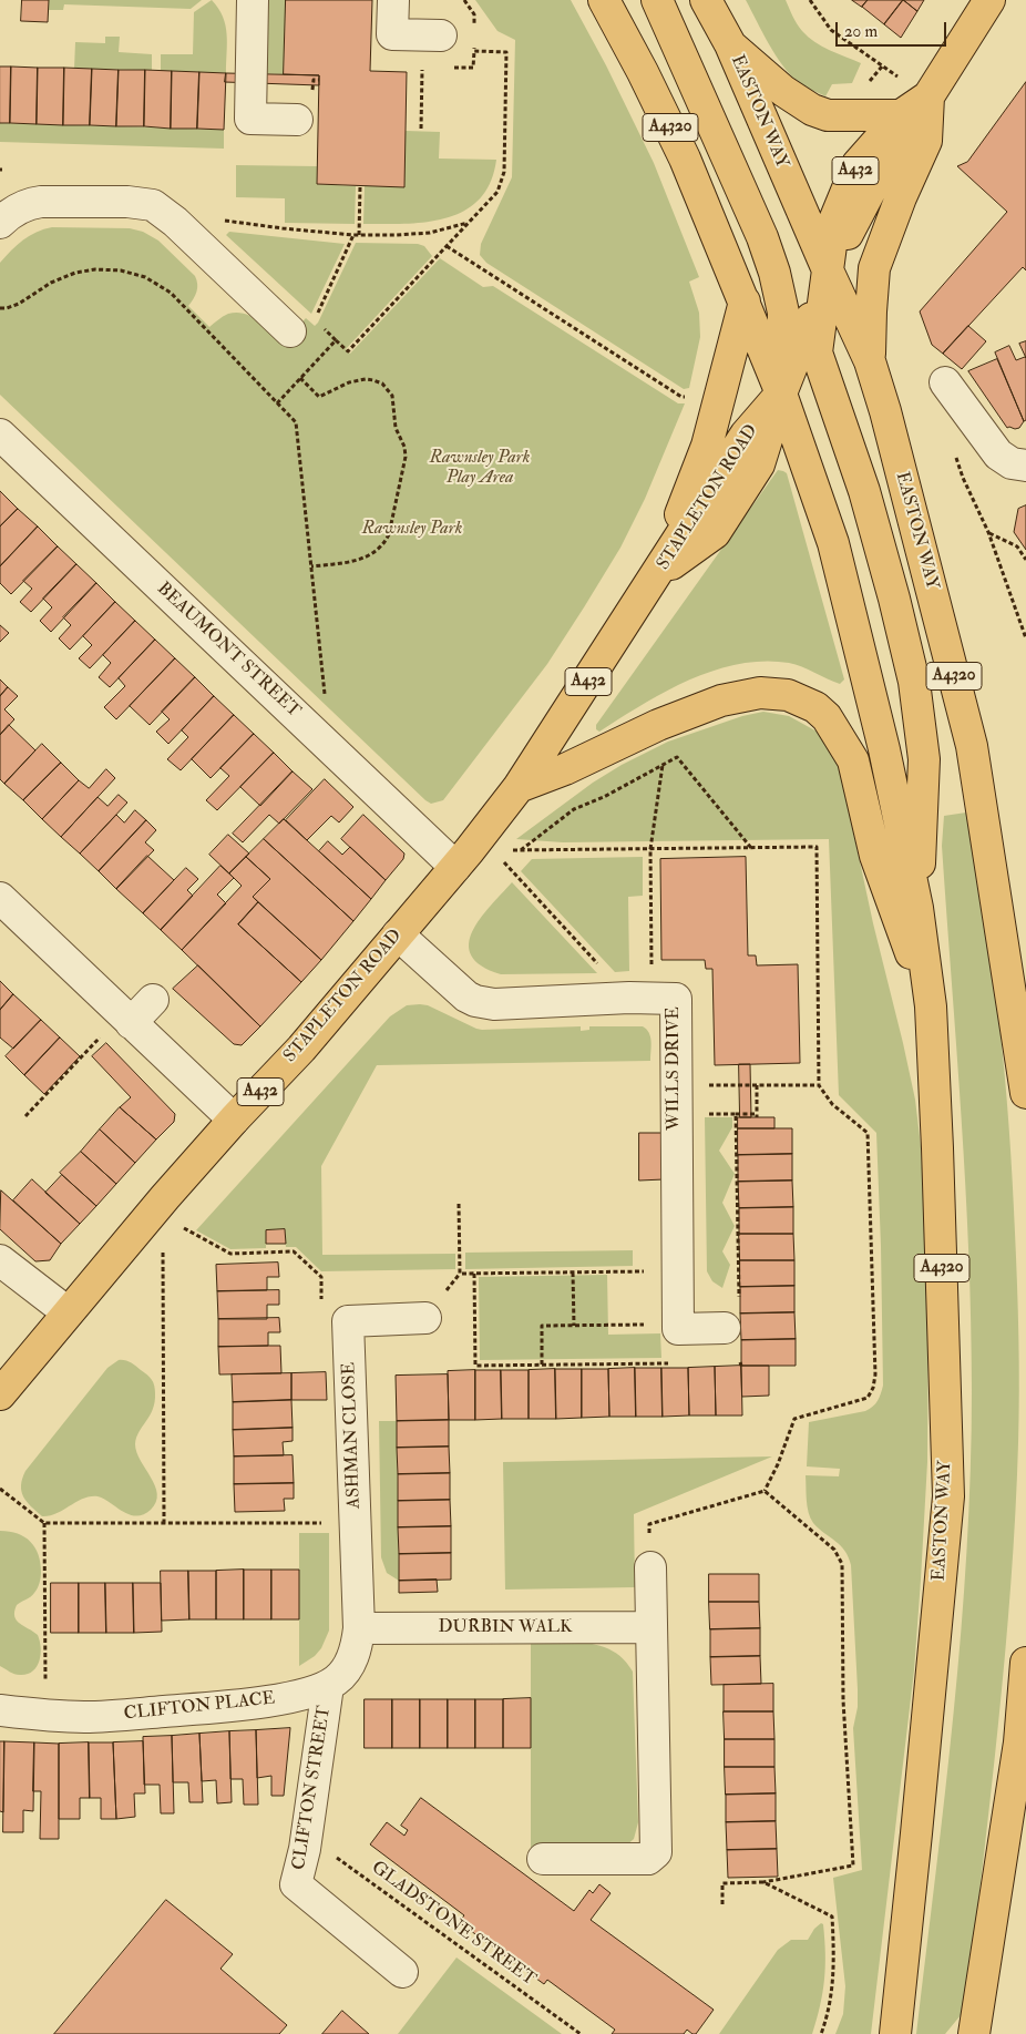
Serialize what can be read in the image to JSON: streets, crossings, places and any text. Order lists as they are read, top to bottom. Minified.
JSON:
{"streets":{"main road":["EASTON WAY","A4320","A432","STAPLETON ROAD"],"street":["BEAUMONT STREET","WILLS DRIVE","ASHMAN CLOSE","DURBIN WALK","CLIFTON PLACE","CLIFTON STREET"],"path":["GLADSTONE STREET"]},"crossings":[["EASTON WAY","STAPLETON ROAD"],["STAPLETON ROAD","BEAUMONT STREET"],["STAPLETON ROAD","WILLS DRIVE"],["ASHMAN CLOSE","DURBIN WALK"],["ASHMAN CLOSE","CLIFTON PLACE"],["DURBIN WALK","CLIFTON PLACE"],["CLIFTON PLACE","CLIFTON STREET"],["CLIFTON STREET","GLADSTONE STREET"]],"parks":["Rawnsley Park Play Area","Rawnsley Park"],"scale_bar":"20 m"}
